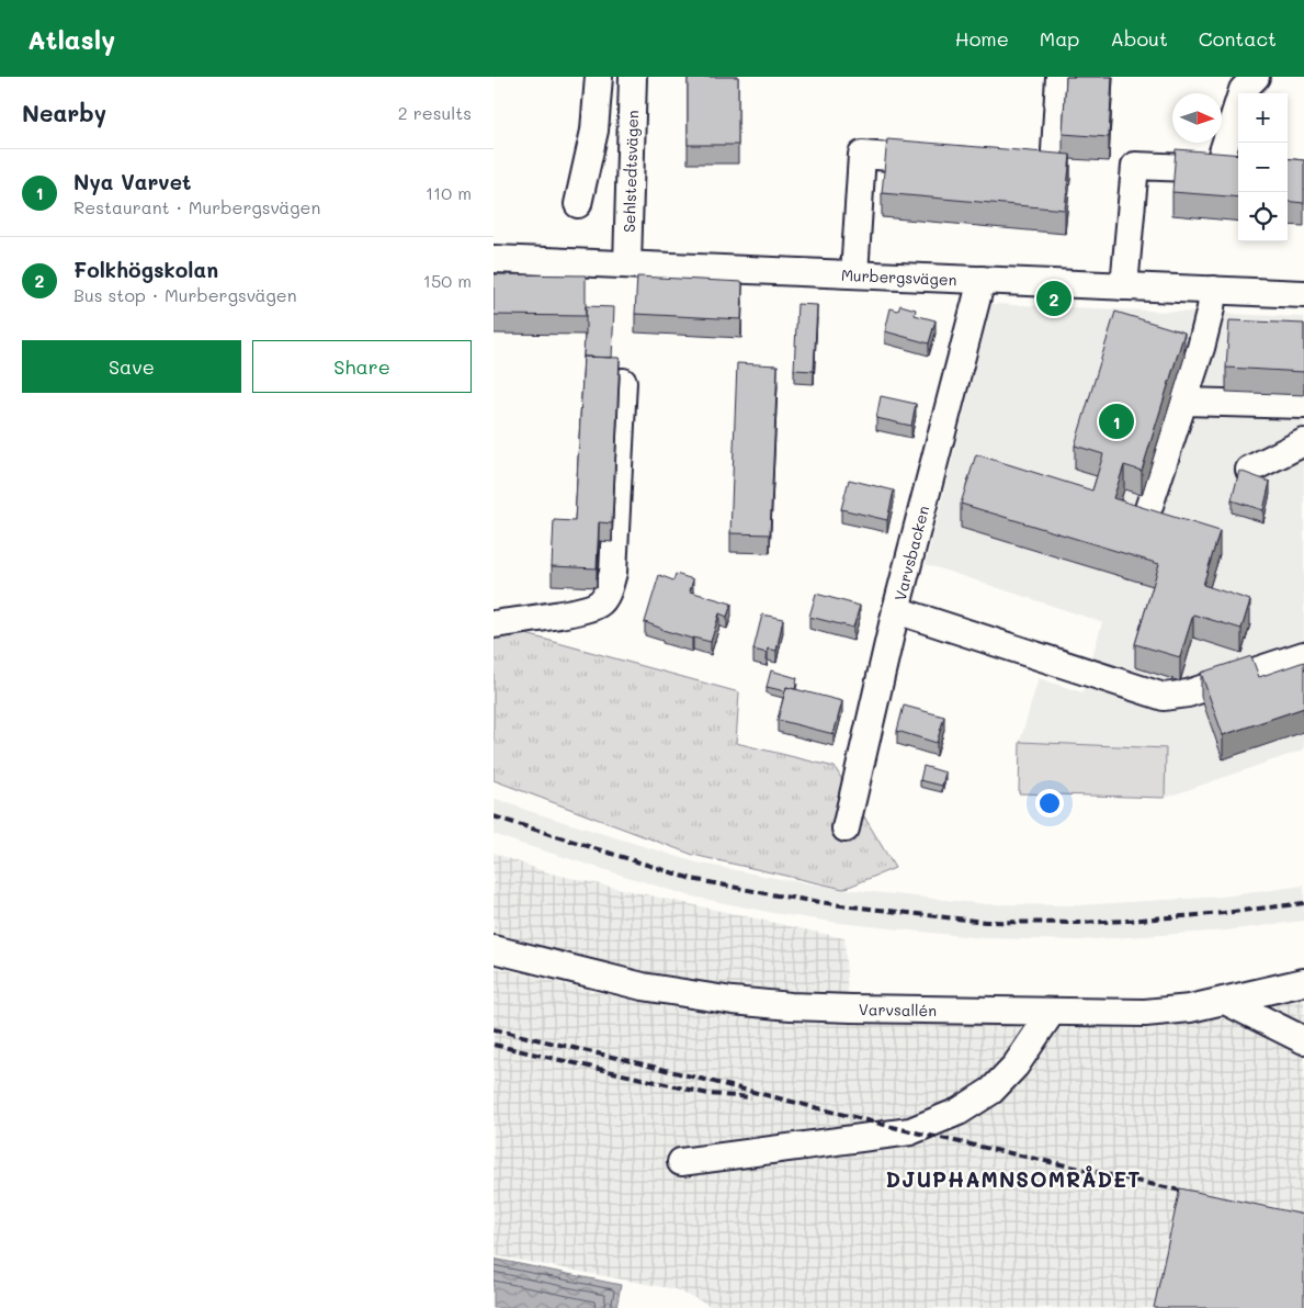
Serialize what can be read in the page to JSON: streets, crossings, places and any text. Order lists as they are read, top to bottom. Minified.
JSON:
{"streets":{"street":["Sehlstedtsvägen","Murbergsvägen","Varvsbacken","Varvsallén"]},"crossings":[["Sehlstedtsvägen","Murbergsvägen"],["Murbergsvägen","Varvsbacken"]],"districts":["DJUPHAMNSOMRÅDET"],"north":"right","page":{"header":"Atlasly","nav":["Home","Map","About","Contact"],"heading":["Nearby","2 results"],"map_buttons":["+","−"],"list":[{"mark":"1","name":"Nya Varvet","note":"Restaurant · Murbergsvägen","value":"110 m"},{"mark":"2","name":"Folkhögskolan","note":"Bus stop · Murbergsvägen","value":"150 m"}],"pins":["2","1"],"buttons":["Save","Share"]}}
